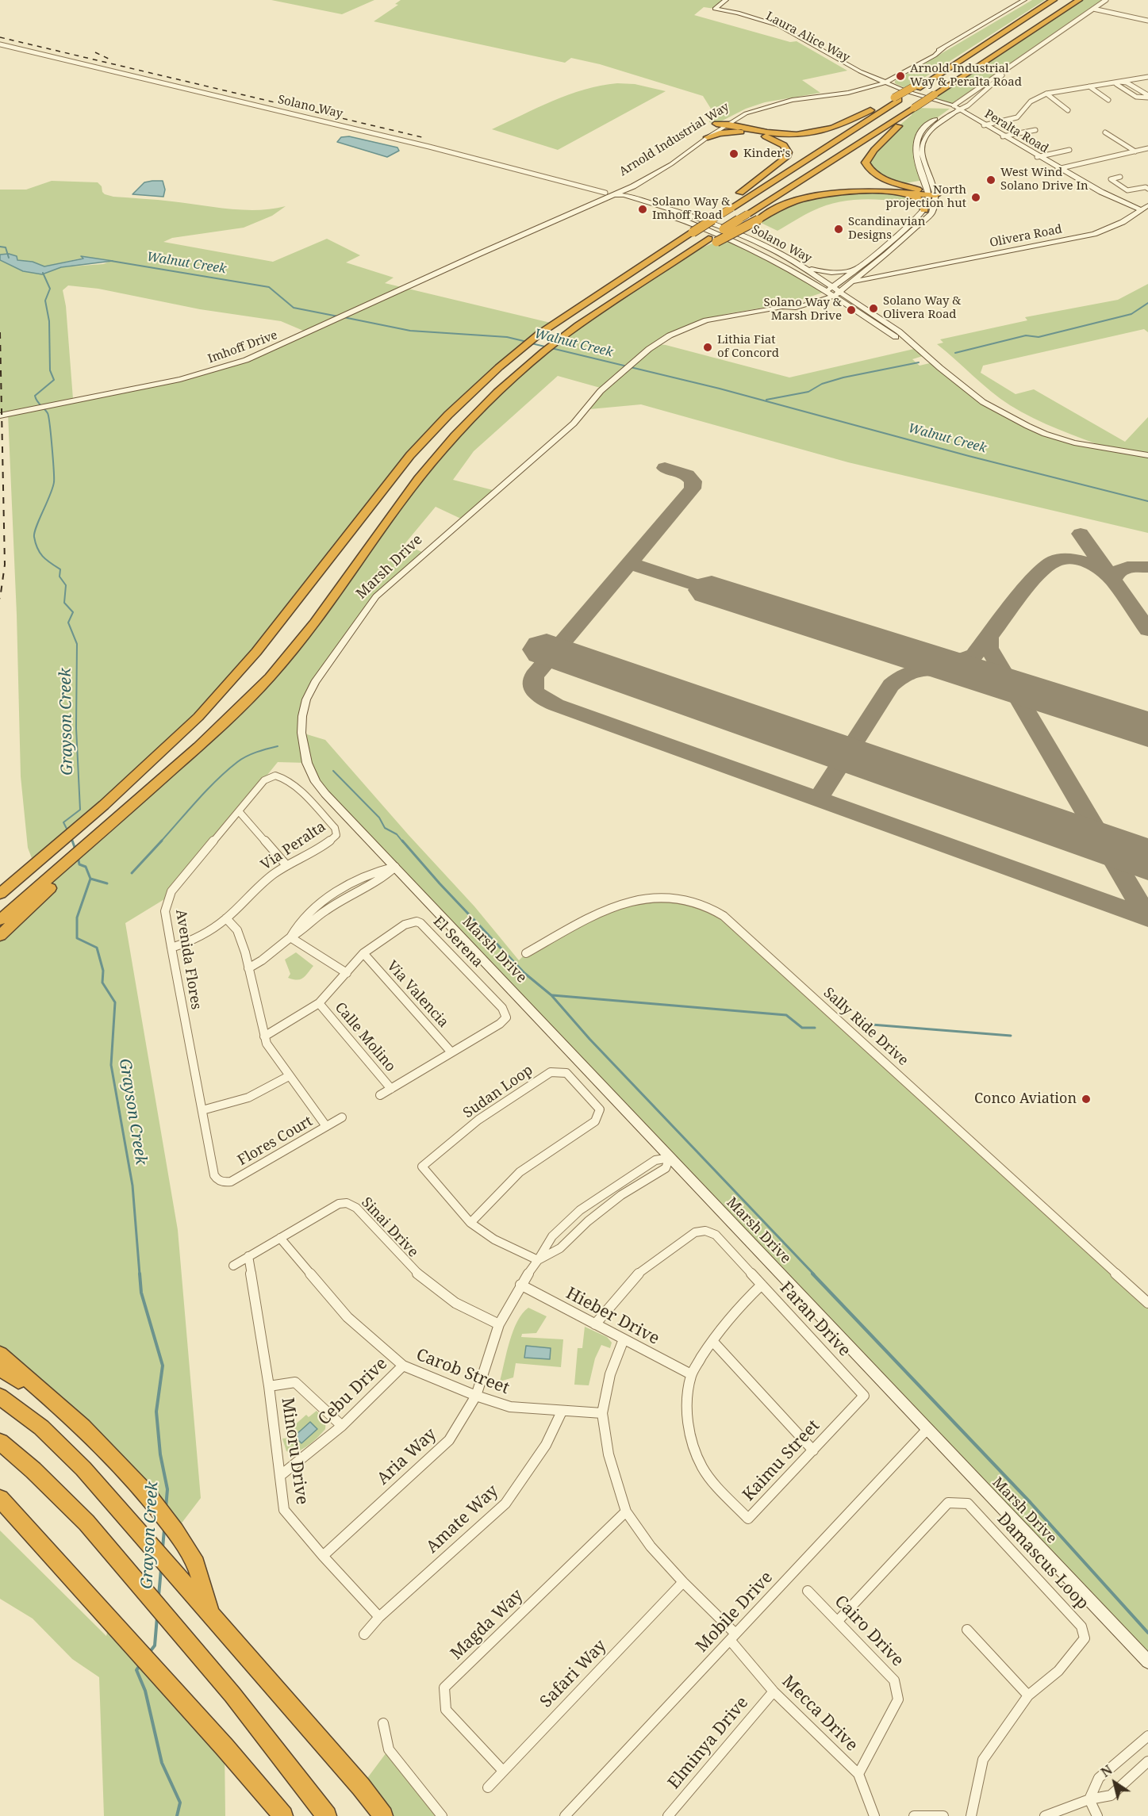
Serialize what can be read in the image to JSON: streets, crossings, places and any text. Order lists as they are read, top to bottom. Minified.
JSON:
{"streets":{"street":["Laura Alice Way","Solano Way","Peralta Road","Arnold Industrial Way","Olivera Road","Imhoff Drive","Marsh Drive","Via Peralta","El Serena","Avenida Flores","Via Valencia","Sally Ride Drive","Calle Molino","Sudan Loop","Flores Court","Sinai Drive","Hieber Drive","Faran Drive","Carob Street","Cebu Drive","Minoru Drive","Aria Way","Kaimu Street","Amate Way","Damascus Loop","Mobile Drive","Magda Way","Cairo Drive","Safari Way","Mecca Drive","Elminya Drive"]},"crossings":[["Laura Alice Way","Peralta Road"],["Laura Alice Way","Arnold Industrial Way"],["Solano Way","Arnold Industrial Way"],["Solano Way","Imhoff Drive"],["Solano Way","Marsh Drive"],["Peralta Road","Arnold Industrial Way"],["Peralta Road","Olivera Road"],["Arnold Industrial Way","Imhoff Drive"],["Marsh Drive","Aria Way"],["Marsh Drive","Mobile Drive"],["Via Peralta","Avenida Flores"],["El Serena","Via Valencia"],["El Serena","Calle Molino"],["Avenida Flores","Flores Court"],["Sudan Loop","Aria Way"],["Sinai Drive","Carob Street"],["Sinai Drive","Minoru Drive"],["Sinai Drive","Aria Way"],["Hieber Drive","Faran Drive"],["Hieber Drive","Aria Way"],["Hieber Drive","Kaimu Street"],["Faran Drive","Kaimu Street"],["Carob Street","Cebu Drive"],["Carob Street","Aria Way"],["Carob Street","Amate Way"],["Carob Street","Mecca Drive"],["Cebu Drive","Minoru Drive"],["Minoru Drive","Aria Way"],["Minoru Drive","Amate Way"],["Damascus Loop","Cairo Drive"],["Mobile Drive","Mecca Drive"],["Magda Way","Safari Way"],["Magda Way","Mecca Drive"],["Cairo Drive","Mecca Drive"],["Safari Way","Mecca Drive"],["Mecca Drive","Elminya Drive"]],"water":["Walnut Creek","Grayson Creek"],"places":["Arnold Industrial Way & Peralta Road","Kinder's","West Wind Solano Drive In","North projection hut","Solano Way & Imhoff Road","Scandinavian Designs","Solano Way & Olivera Road","Solano Way & Marsh Drive","Lithia Fiat of Concord","Conco Aviation"],"north":"top left"}
